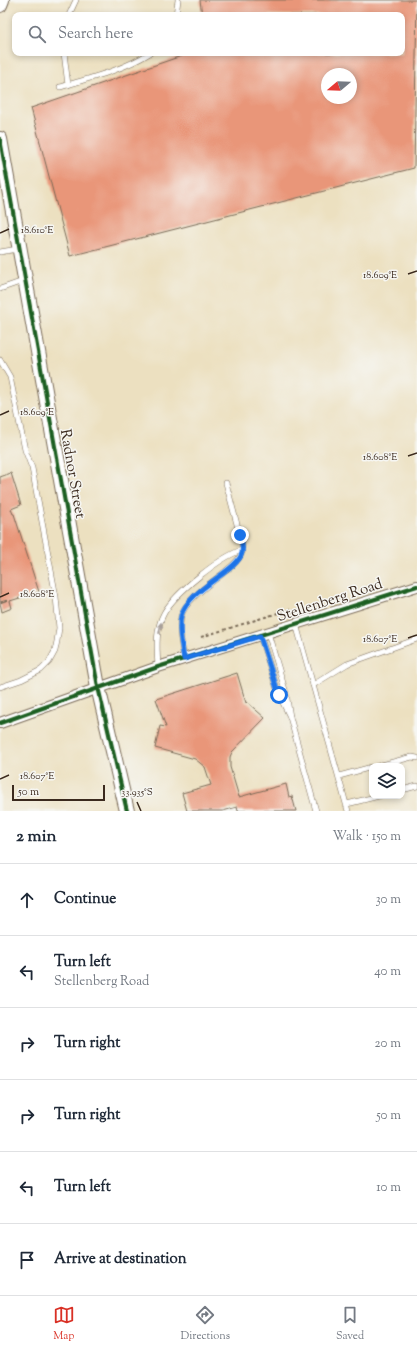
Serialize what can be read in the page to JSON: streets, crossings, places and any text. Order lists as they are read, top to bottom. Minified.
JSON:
{"streets":{"street":["Radnor Street","Stellenberg Road"]},"crossings":[["Radnor Street","Stellenberg Road"]],"scale_bar":"50 m","north":"left","page":{"search":"Search here","scale":"50 m","heading":["2 min","Walk · 150 m"],"list":[["Continue","30 m"],["Turn left","Stellenberg Road","40 m"],["Turn right","20 m"],["Turn right","50 m"],["Turn left","10 m"],"Arrive at destination"],"nav":["Map","Directions","Saved"]},"coordinates":["18.610°E","18.609°E","18.608°E","18.607°E","33.935°S"]}
